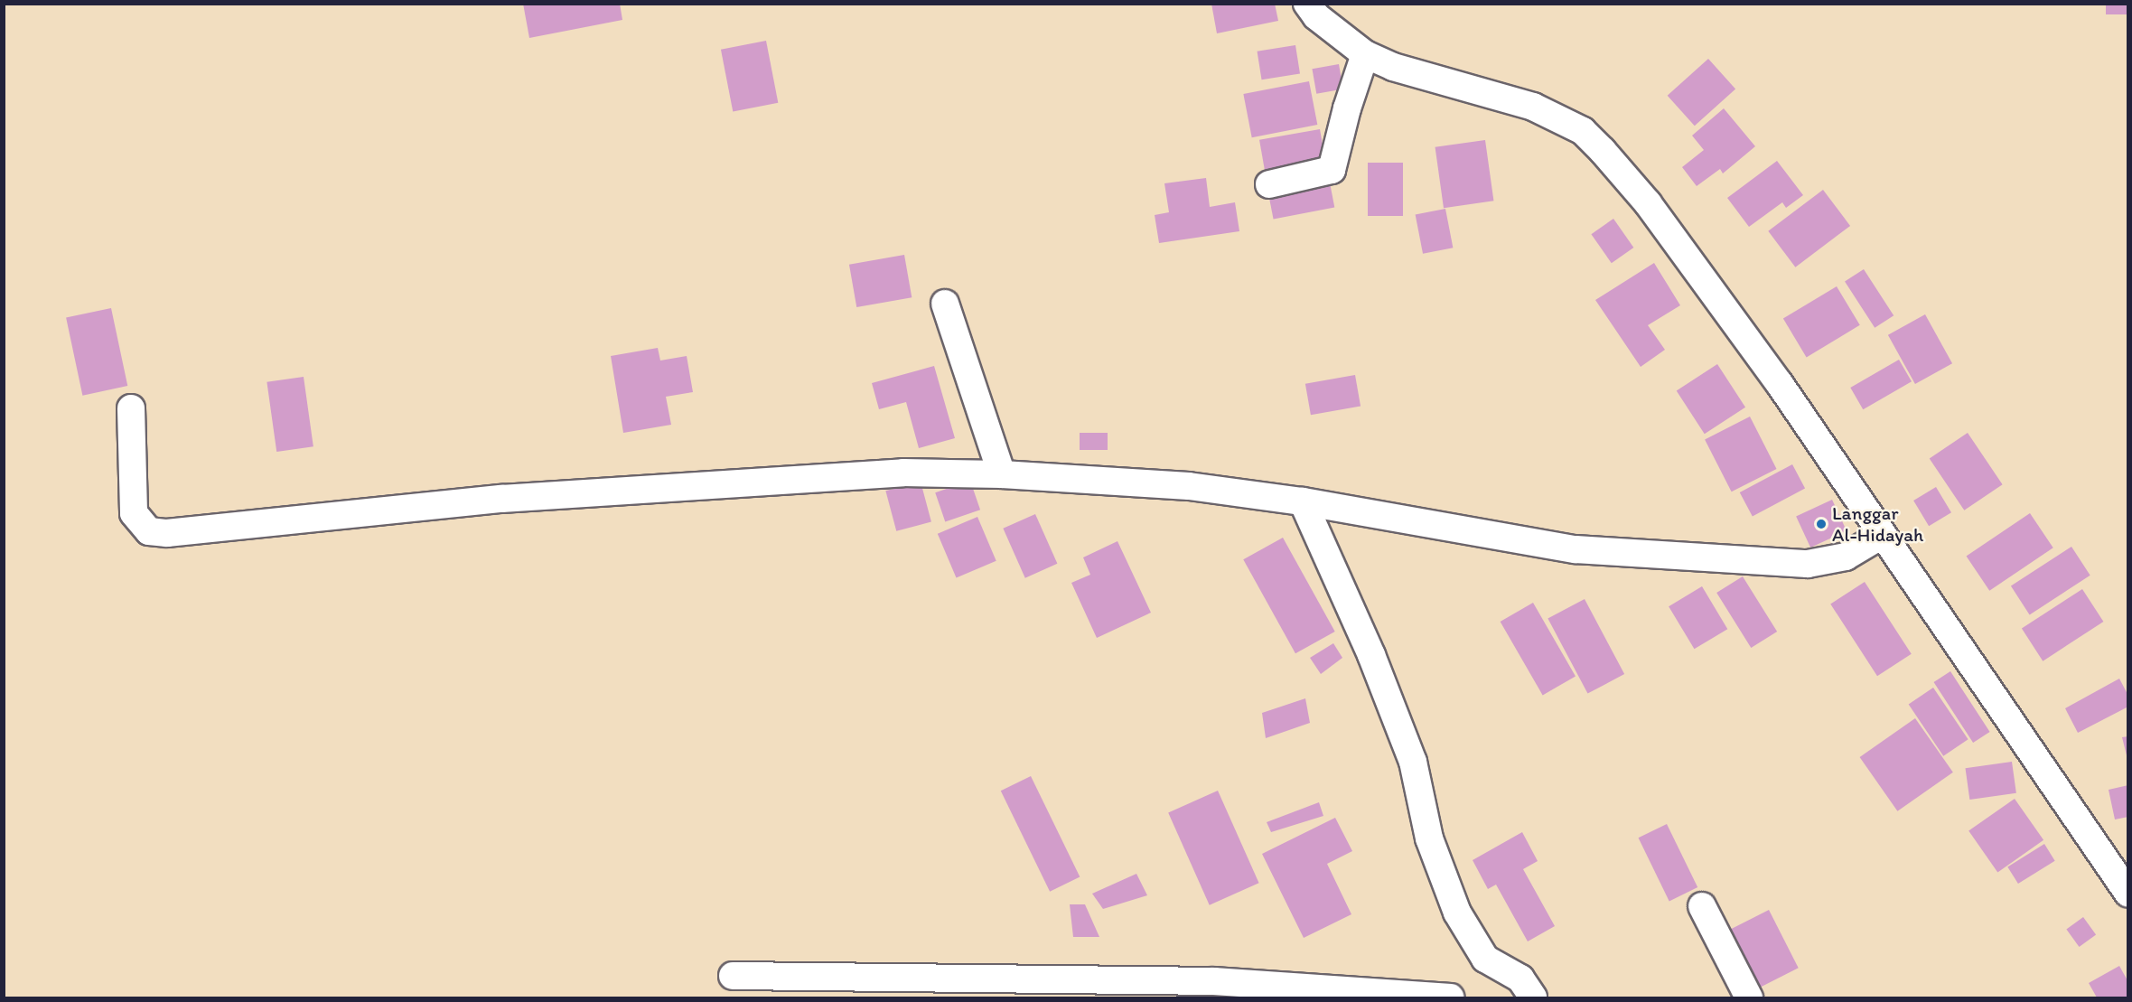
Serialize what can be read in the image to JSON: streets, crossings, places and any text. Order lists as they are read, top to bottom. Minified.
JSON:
{"places":["Langgar Al-Hidayah"]}
